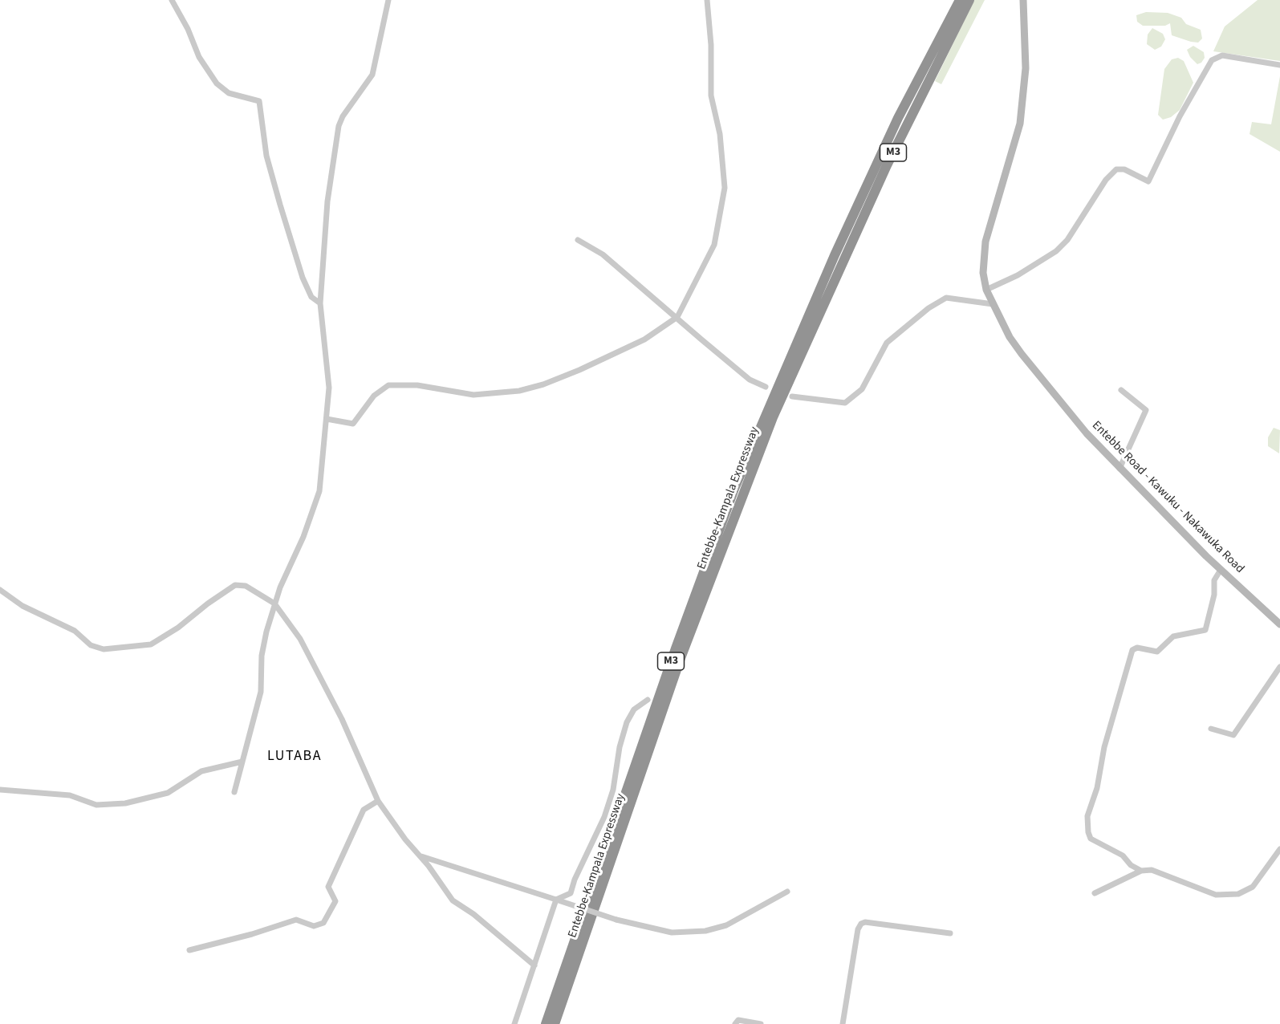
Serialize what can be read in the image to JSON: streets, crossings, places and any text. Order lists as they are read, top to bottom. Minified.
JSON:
{"streets":{"highway":["M3","Entebbe-Kampala Expressway"],"main road":["Entebbe Road - Kawuku - Nakawuka Road"]},"districts":["LUTABA"]}
